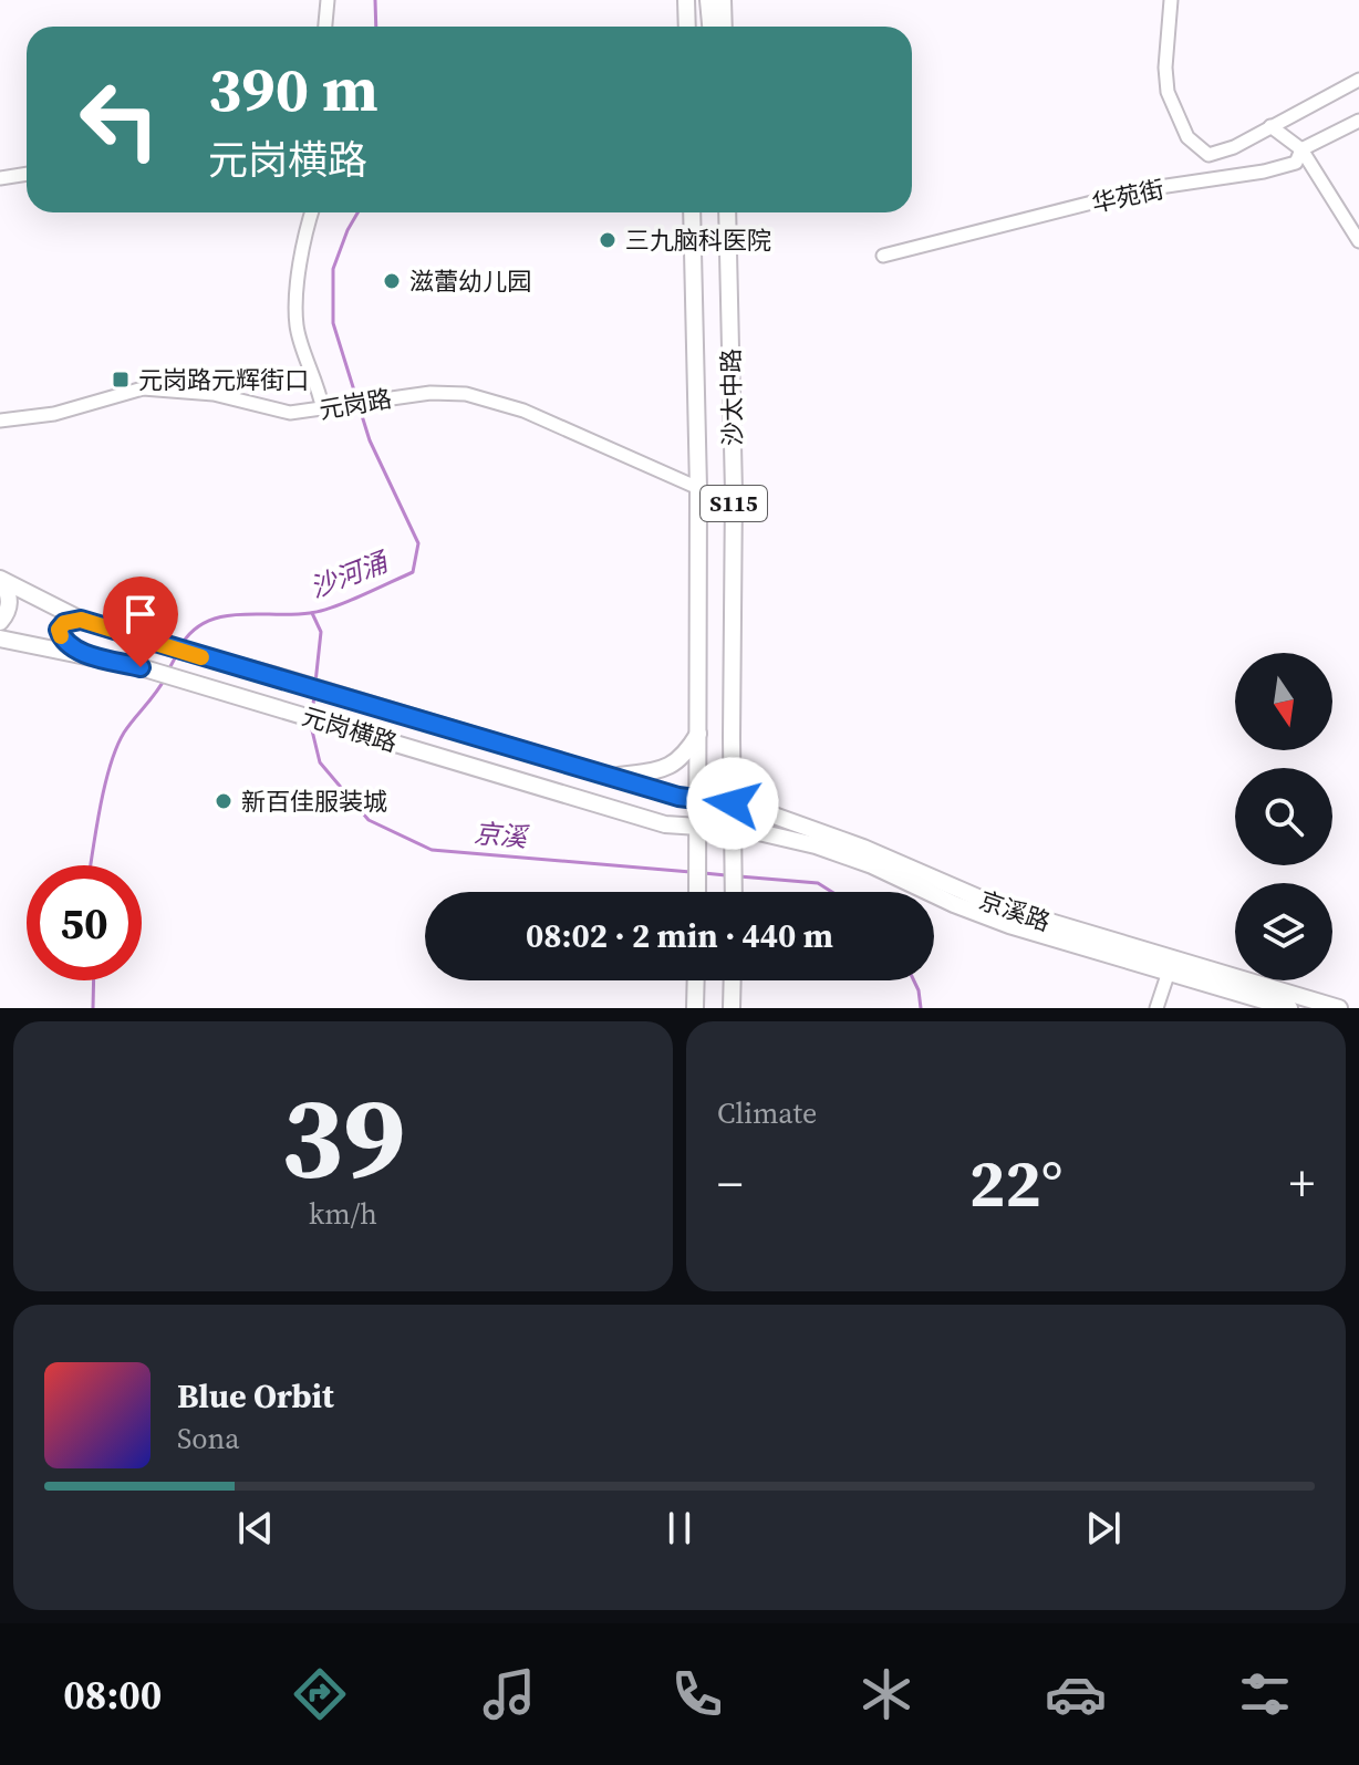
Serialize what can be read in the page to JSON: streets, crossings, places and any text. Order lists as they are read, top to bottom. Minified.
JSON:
{"streets":{"main road":["沙太中路","S115","元岗横路","京溪路"],"street":["华苑街","元岗路"]},"crossings":[["沙太中路","元岗路"],["沙太中路","S115"],["沙太中路","元岗横路"],["沙太中路","京溪路"],["S115","元岗横路"],["S115","京溪路"],["元岗横路","京溪路"]],"water":["沙河涌","京溪"],"places":{"other":["三九脑科医院","滋蕾幼儿园","新百佳服装城"],"transit":["元岗路元辉街口"]},"north":"bottom","page":{"turn":["390 m","元岗横路"],"limit":"50","trip":"08:02 · 2 min · 440 m","tile":[["39","km/h"],"Climate"],"heat":["−","22°","+"],"song":["Blue Orbit","Sona"],"tabs":"08:00"}}
